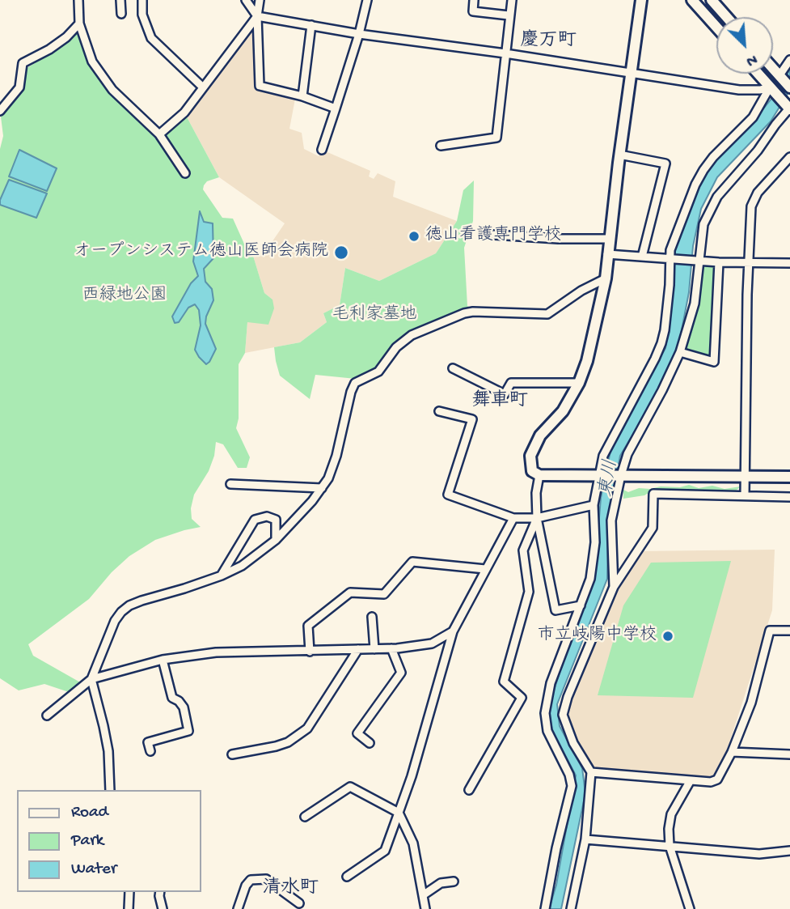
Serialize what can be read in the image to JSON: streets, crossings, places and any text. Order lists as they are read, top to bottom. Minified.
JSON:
{"districts":["慶万町","舞車町","清水町"],"water":["東川"],"parks":["西緑地公園","毛利家墓地"],"places":["徳山看護専門学校","オープンシステム徳山医師会病院","市立岐陽中学校"],"legend":["Road","Park","Water"],"north":"bottom right"}
